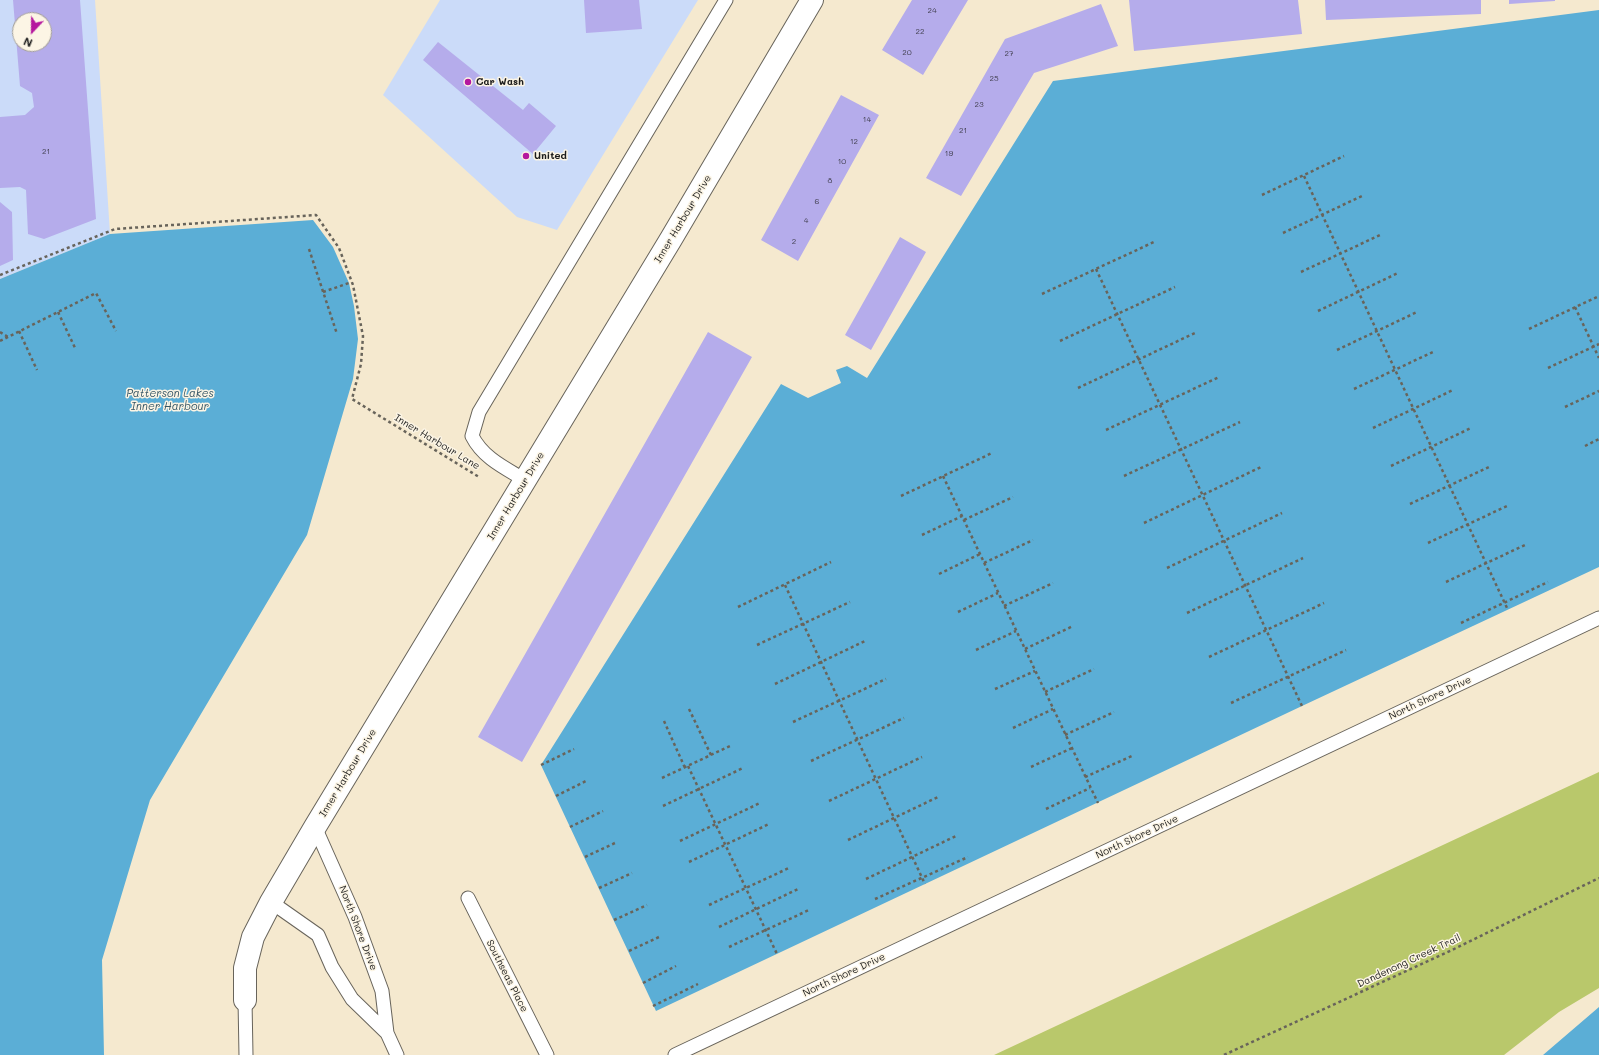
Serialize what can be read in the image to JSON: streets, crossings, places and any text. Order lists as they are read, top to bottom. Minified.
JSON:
{"streets":{"street":["Inner Harbour Drive"],"lane":["North Shore Drive","Southseas Place"],"path":["Inner Harbour Lane","Dandenong Creek Trail"]},"crossings":[["Inner Harbour Drive","North Shore Drive"]],"water":["Patterson Lakes Inner Harbour"],"places":["Car Wash","United"],"house_numbers":["24","22","20","27","25","23","14","21","12","21","19","10","8","6","4","2"],"north":"bottom"}
